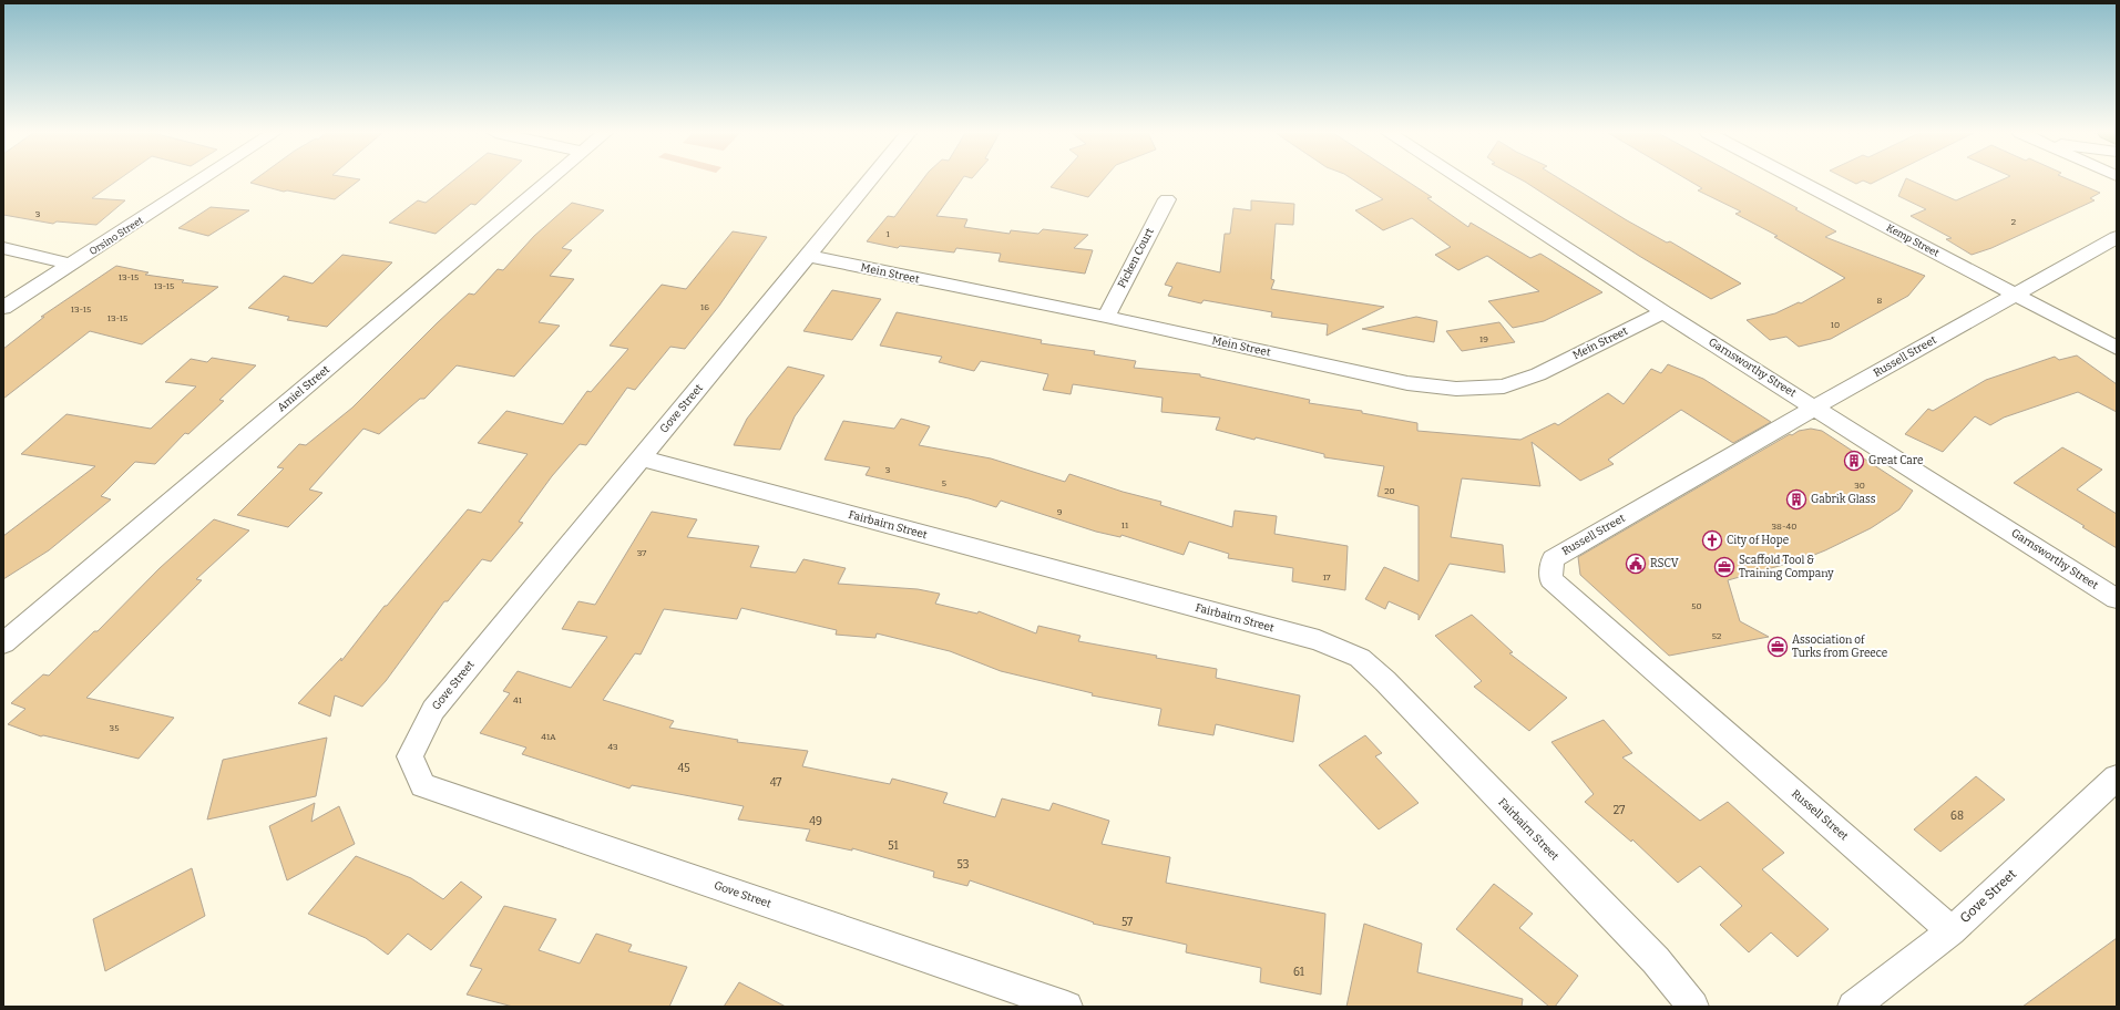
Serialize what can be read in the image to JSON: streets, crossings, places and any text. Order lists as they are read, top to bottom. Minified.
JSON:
{"streets":{"street":["Orsino Street","Kemp Street","Picken Court","Mein Street","Russell Street","Garnsworthy Street","Amiel Street","Gove Street","Fairbairn Street"]},"crossings":[["Kemp Street","Russell Street"],["Picken Court","Mein Street"],["Mein Street","Garnsworthy Street"],["Mein Street","Gove Street"],["Russell Street","Garnsworthy Street"],["Russell Street","Gove Street"],["Gove Street","Fairbairn Street"]],"places":{"building":["Great Care","Gabrik Glass"],"church":["City of Hope"],"public building":["RSCV"],"office":["Scaffold Tool & Training Company","Association of Turks from Greece"]},"house_numbers":["3","2","1","13-15","13-15","8","16","13-15","13-15","10","19","3","5","30","20","9","11","38-40","37","17","50","52","41","35","41A","43","45","47","27","68","49","51","53","57","61"]}
